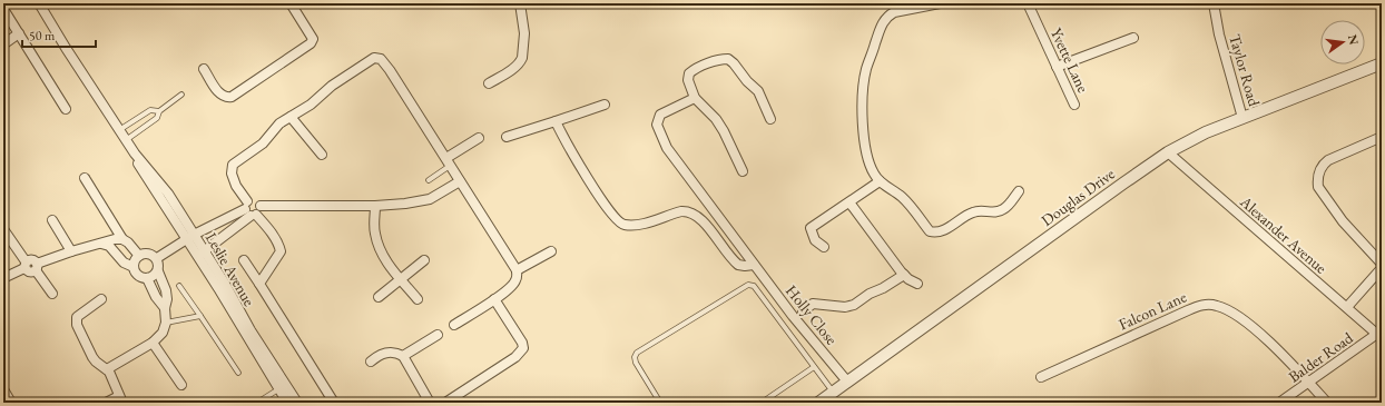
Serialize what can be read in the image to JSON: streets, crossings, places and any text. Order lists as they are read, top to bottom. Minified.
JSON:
{"streets":{"street":["Yvette Lane","Taylor Road","Douglas Drive","Alexander Avenue","Leslie Avenue","Falcon Lane","Holly Close","Balder Road"]},"crossings":[["Taylor Road","Douglas Drive"],["Douglas Drive","Alexander Avenue"],["Douglas Drive","Holly Close"],["Alexander Avenue","Balder Road"],["Falcon Lane","Balder Road"]],"scale_bar":"50 m","north":"right"}
